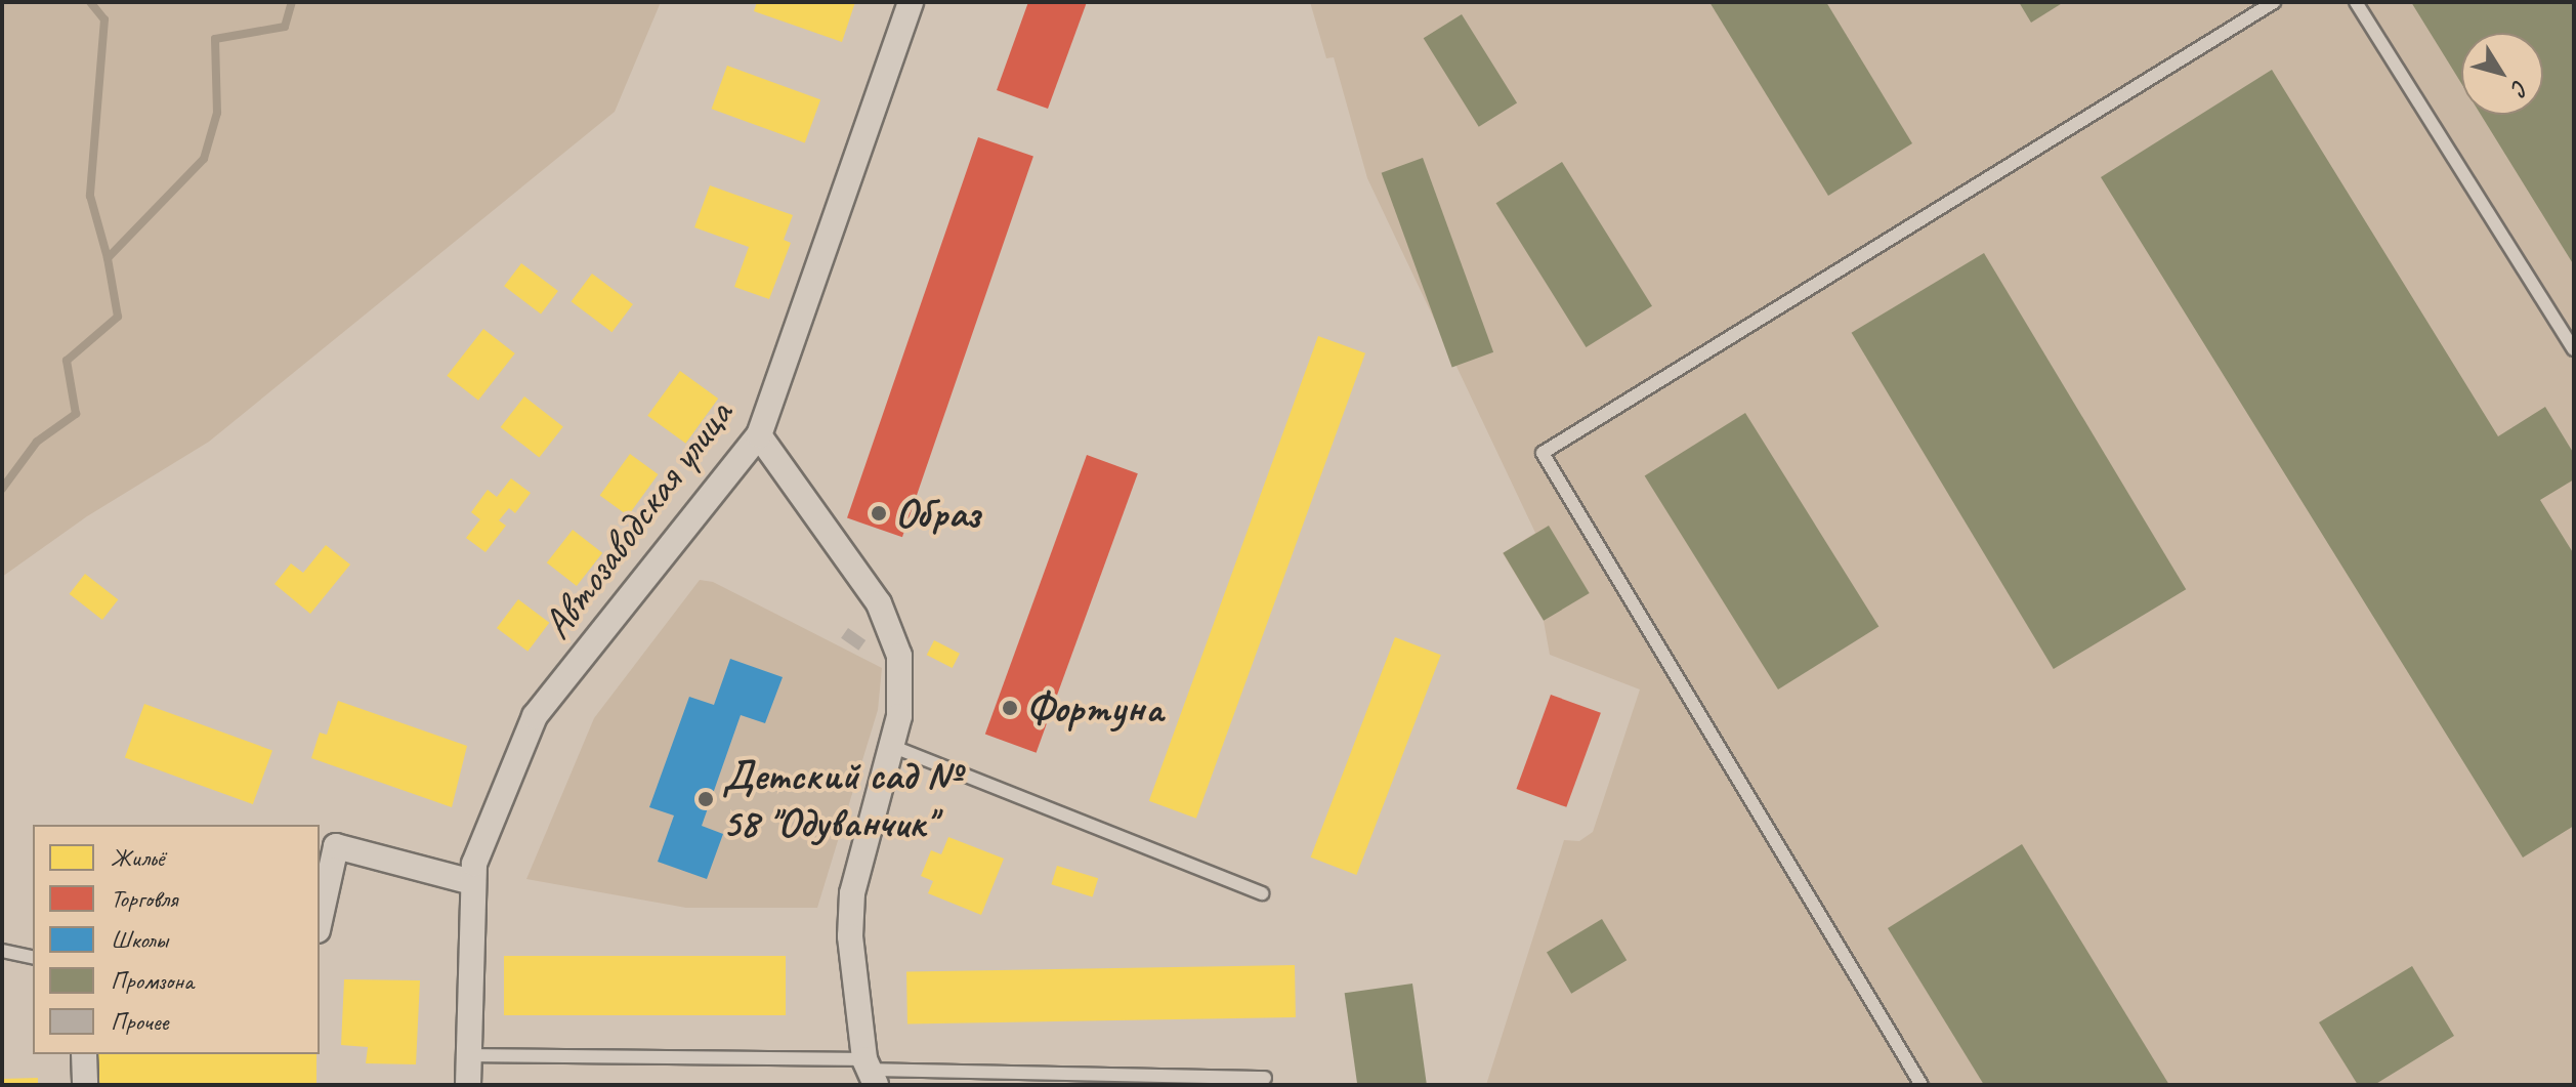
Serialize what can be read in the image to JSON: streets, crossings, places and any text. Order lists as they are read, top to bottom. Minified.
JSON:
{"streets":{"street":["Автозаводская улица"]},"places":["Образ","Фортуна","Детский сад № 58 \"Одуванчик\""],"legend":["Жильё","Торговля","Школы","Промзона","Прочее"],"north":"bottom right"}
